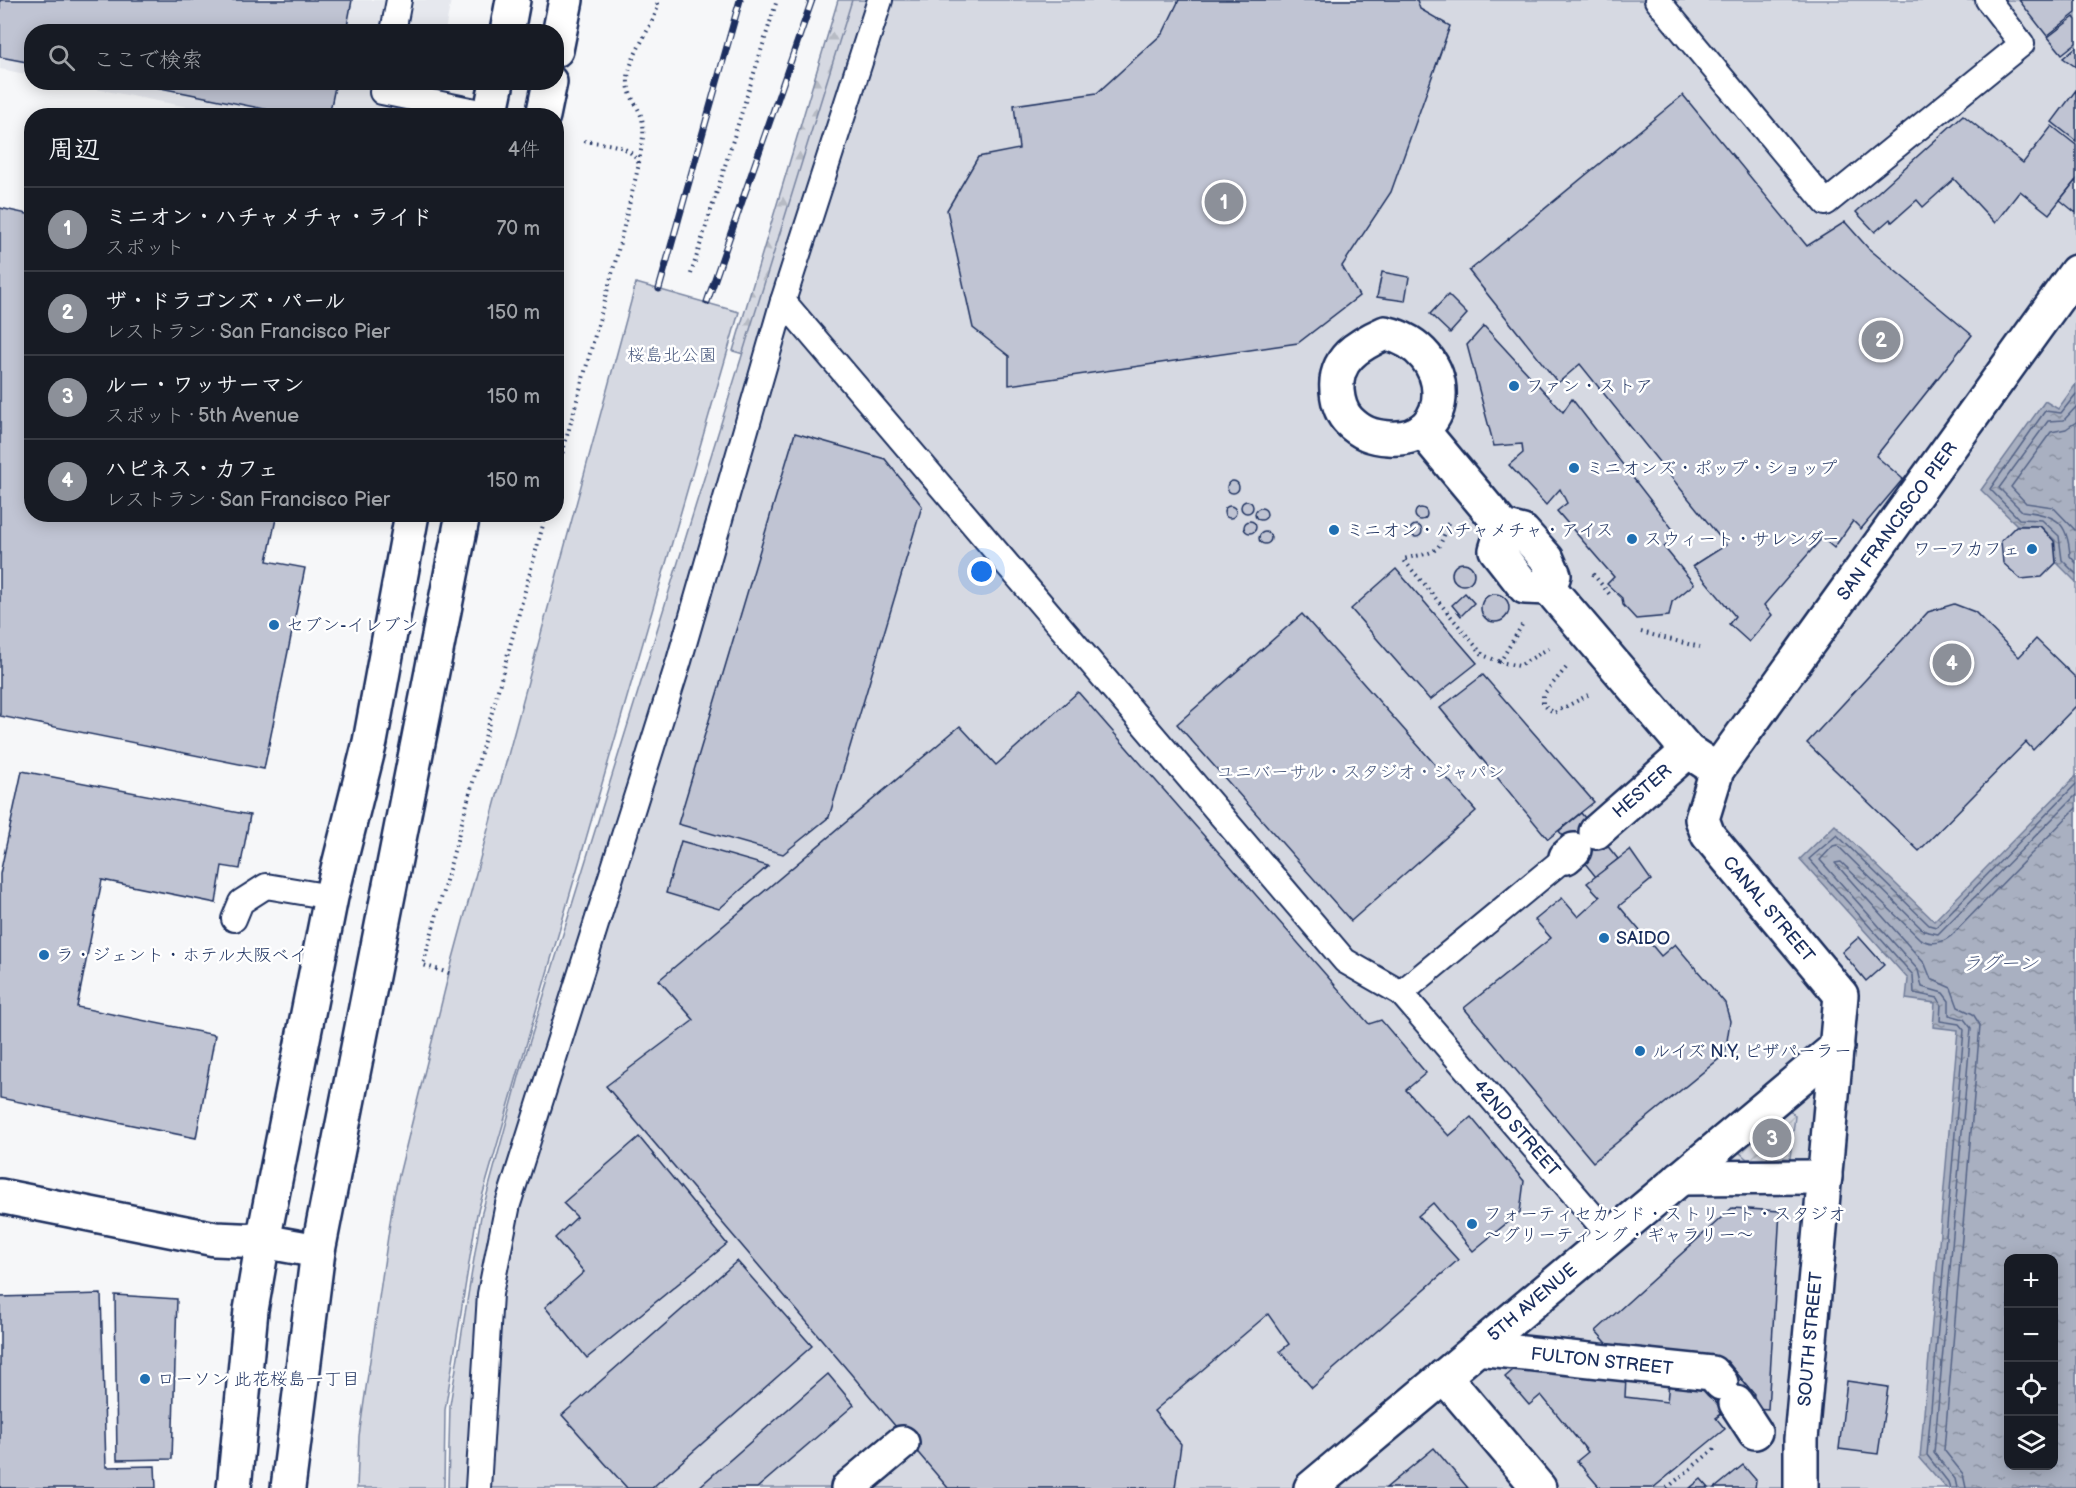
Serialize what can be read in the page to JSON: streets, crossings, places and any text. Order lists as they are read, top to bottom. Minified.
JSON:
{"streets":{"street":["SAN FRANCISCO PIER","HESTER","CANAL STREET","5TH AVENUE","SOUTH STREET","FULTON STREET"],"lane":["42ND STREET"]},"crossings":[["SAN FRANCISCO PIER","CANAL STREET"],["CANAL STREET","5TH AVENUE"],["CANAL STREET","SOUTH STREET"],["42ND STREET","5TH AVENUE"],["5TH AVENUE","SOUTH STREET"],["5TH AVENUE","FULTON STREET"]],"water":["ラグーン"],"parks":["桜島北公園","ユニバーサル・スタジオ・ジャパン"],"places":["ファン・ストア","ミニオンズ・ポップ・ショップ","ミニオン・ハチャメチャ・アイス","スウィート・サレンダー","ワーフカフェ","セブン-イレブン","SAIDO","ラ・ジェント・ホテル大阪ベイ","ルイズ N.Y, ピザパーラー","フォーティセカンド・ストリート・スタジオ ～グリーティング・ギャラリー～","ローソン 此花桜島一丁目"],"page":{"search":"ここで検索","heading":["周辺","4件"],"pins":["1","2","4","3"],"list":[{"mark":"1","name":"ミニオン・ハチャメチャ・ライド","note":"スポット","value":"70 m"},{"mark":"2","name":"ザ・ドラゴンズ・パール","note":"レストラン · San Francisco Pier","value":"150 m"},{"mark":"3","name":"ルー・ワッサーマン","note":"スポット · 5th Avenue","value":"150 m"},{"mark":"4","name":"ハピネス・カフェ","note":"レストラン · San Francisco Pier","value":"150 m"}],"map_buttons":["+","−"]}}
